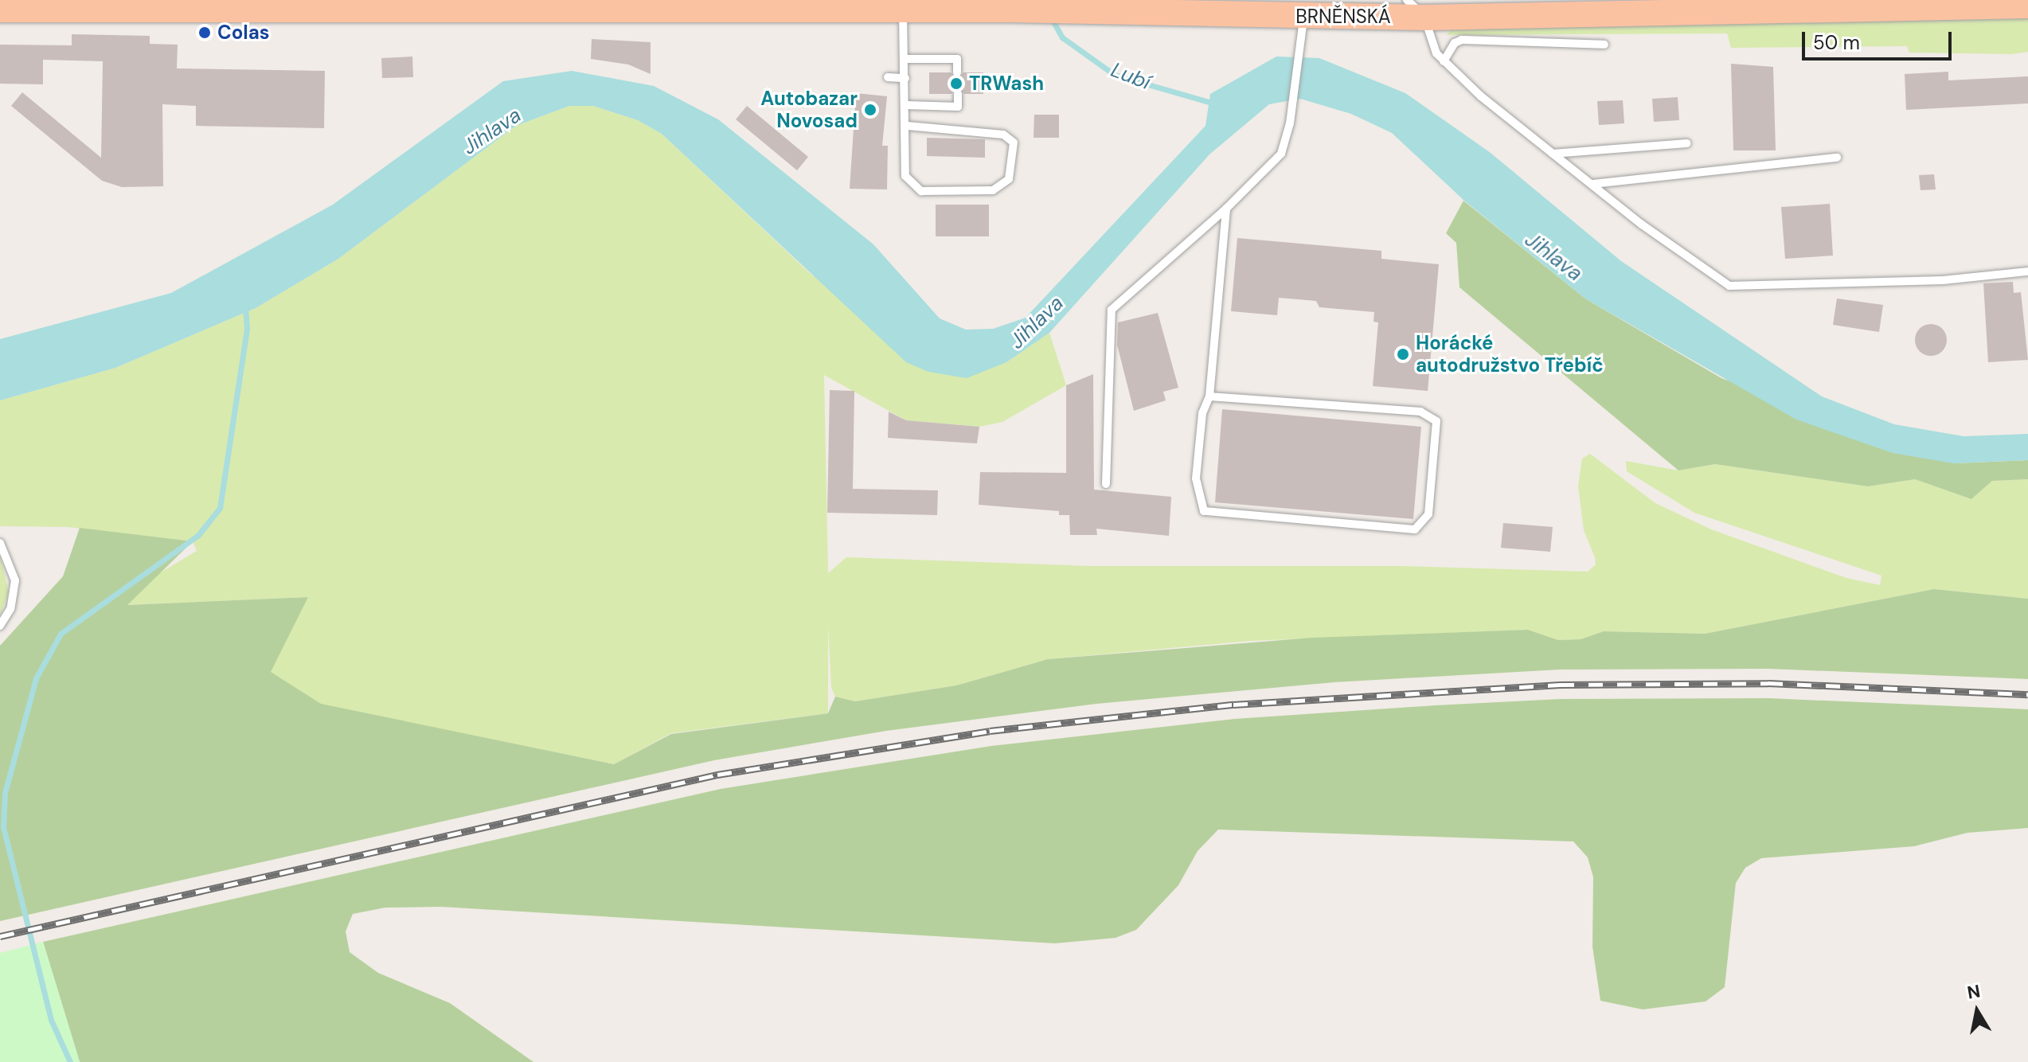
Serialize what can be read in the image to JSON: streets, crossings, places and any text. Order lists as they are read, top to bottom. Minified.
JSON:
{"streets":{"main road":["BRNĚNSKÁ"]},"water":["Lubí","Jihlava"],"places":["Colas","TRWash","Autobazar Novosad","Horácké autodružstvo Třebíč"],"scale_bar":"50 m","north":"top"}
